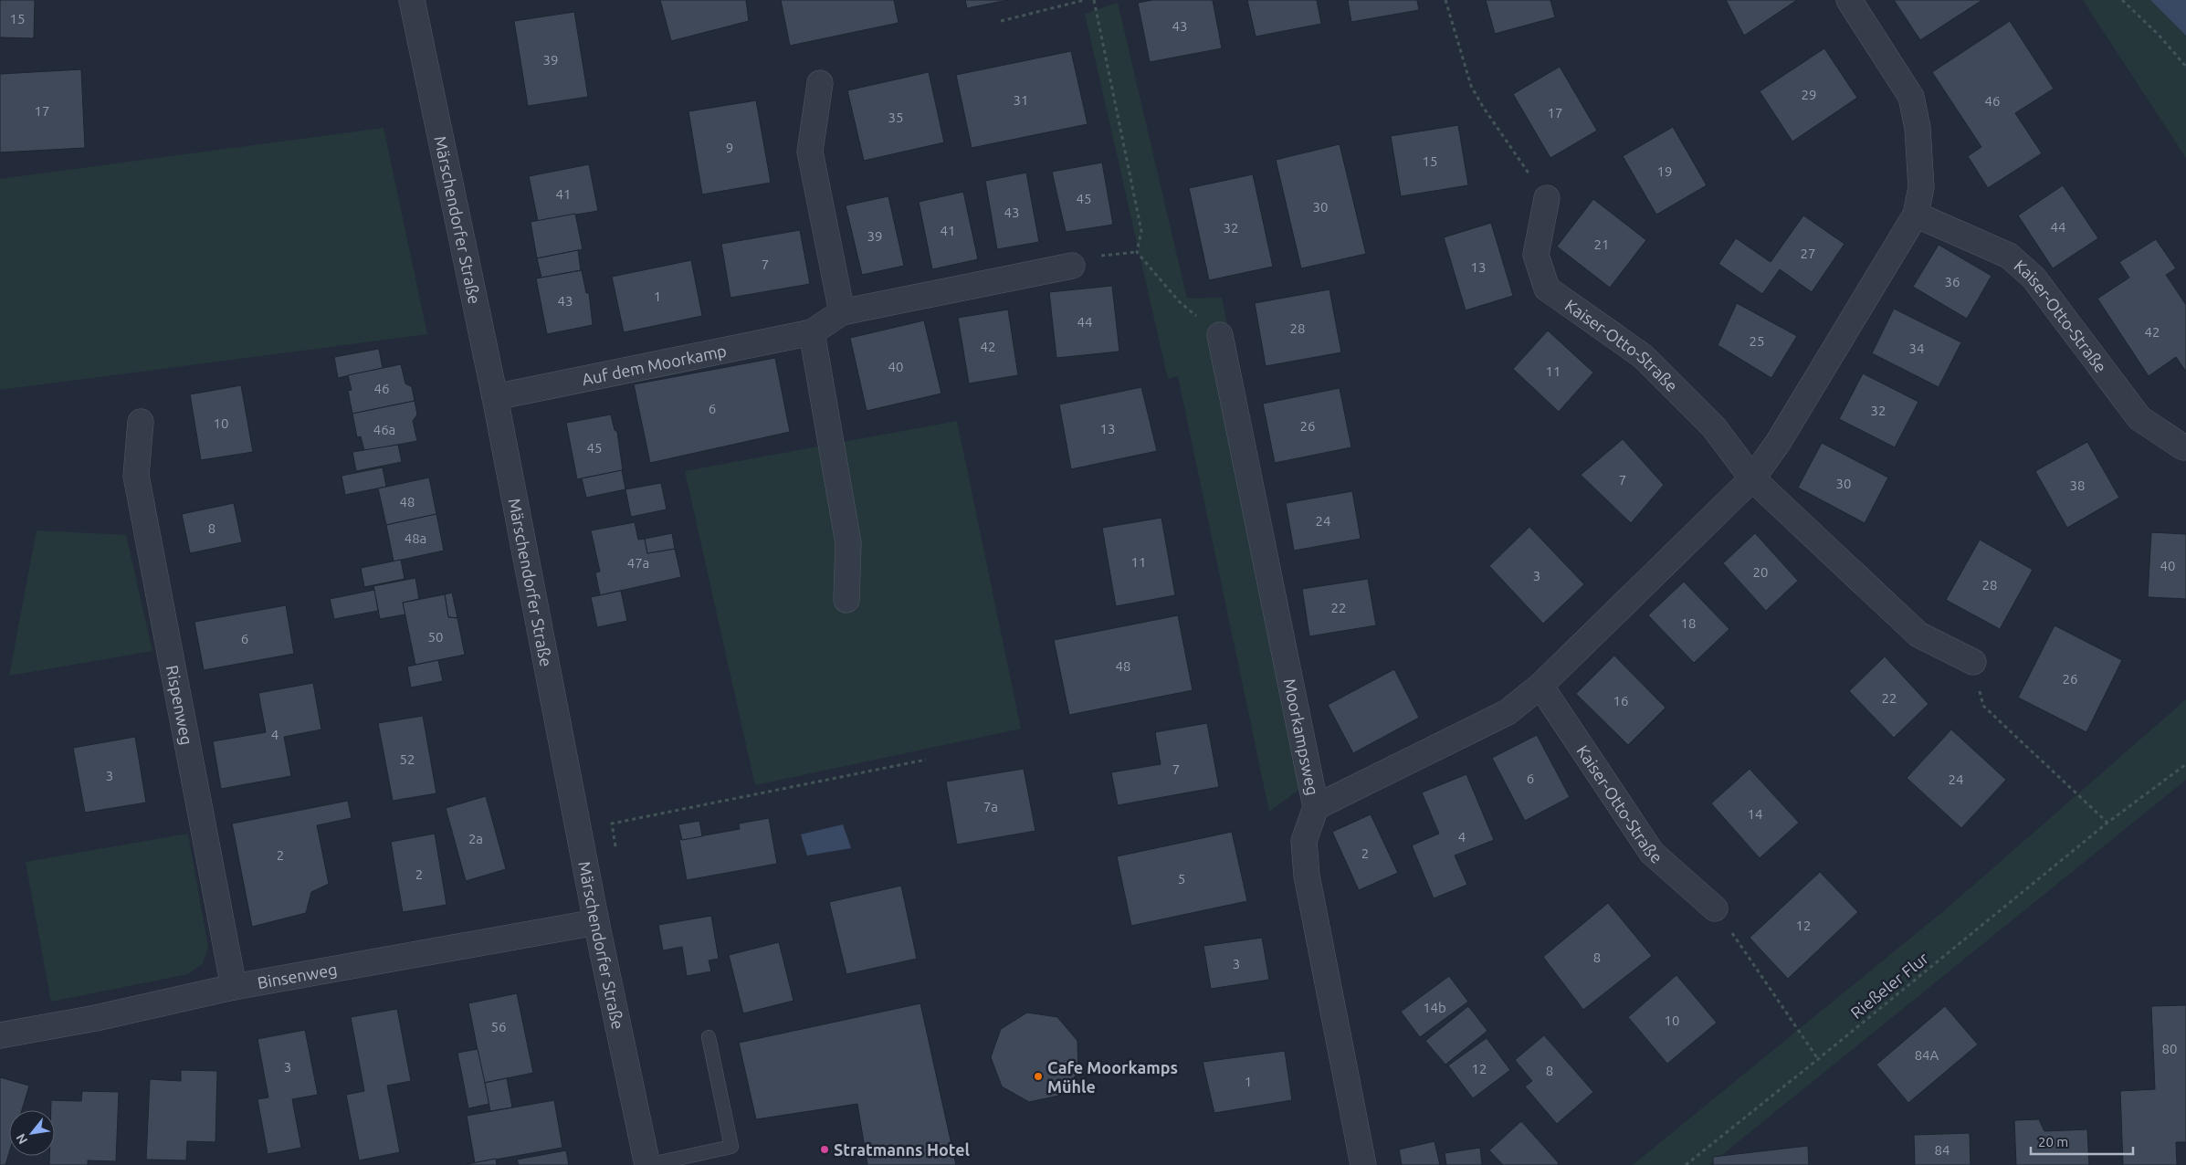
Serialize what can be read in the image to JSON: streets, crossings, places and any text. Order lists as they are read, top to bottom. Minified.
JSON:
{"streets":{"street":["Märschendorfer Straße","Kaiser-Otto-Straße","Auf dem Moorkamp","Rispenweg","Moorkampsweg","Binsenweg"],"path":["Rießeler Flur"]},"crossings":[["Märschendorfer Straße","Auf dem Moorkamp"],["Märschendorfer Straße","Binsenweg"],["Rispenweg","Binsenweg"]],"places":["Cafe Moorkamps Mühle","Stratmanns Hotel"],"house_numbers":["15","43","39","29","31","46","17","17","35","9","15","19","41","45","30","43","44","32","41","39","21","27","7","13","36","1","43","44","28","42","25","42","34","40","11","46","6","32","10","26","13","46a","45","7","30","38","48","24","8","48a","11","47a","40","20","3","28","22","18","50","6","48","26","22","16","4","52","7","3","6","24","7a","14","4","2a","2","2","2","5","12","8","3","14b","10","56","80","84A","3","12","8","1","84"],"scale_bar":"20 m","north":"bottom left"}
